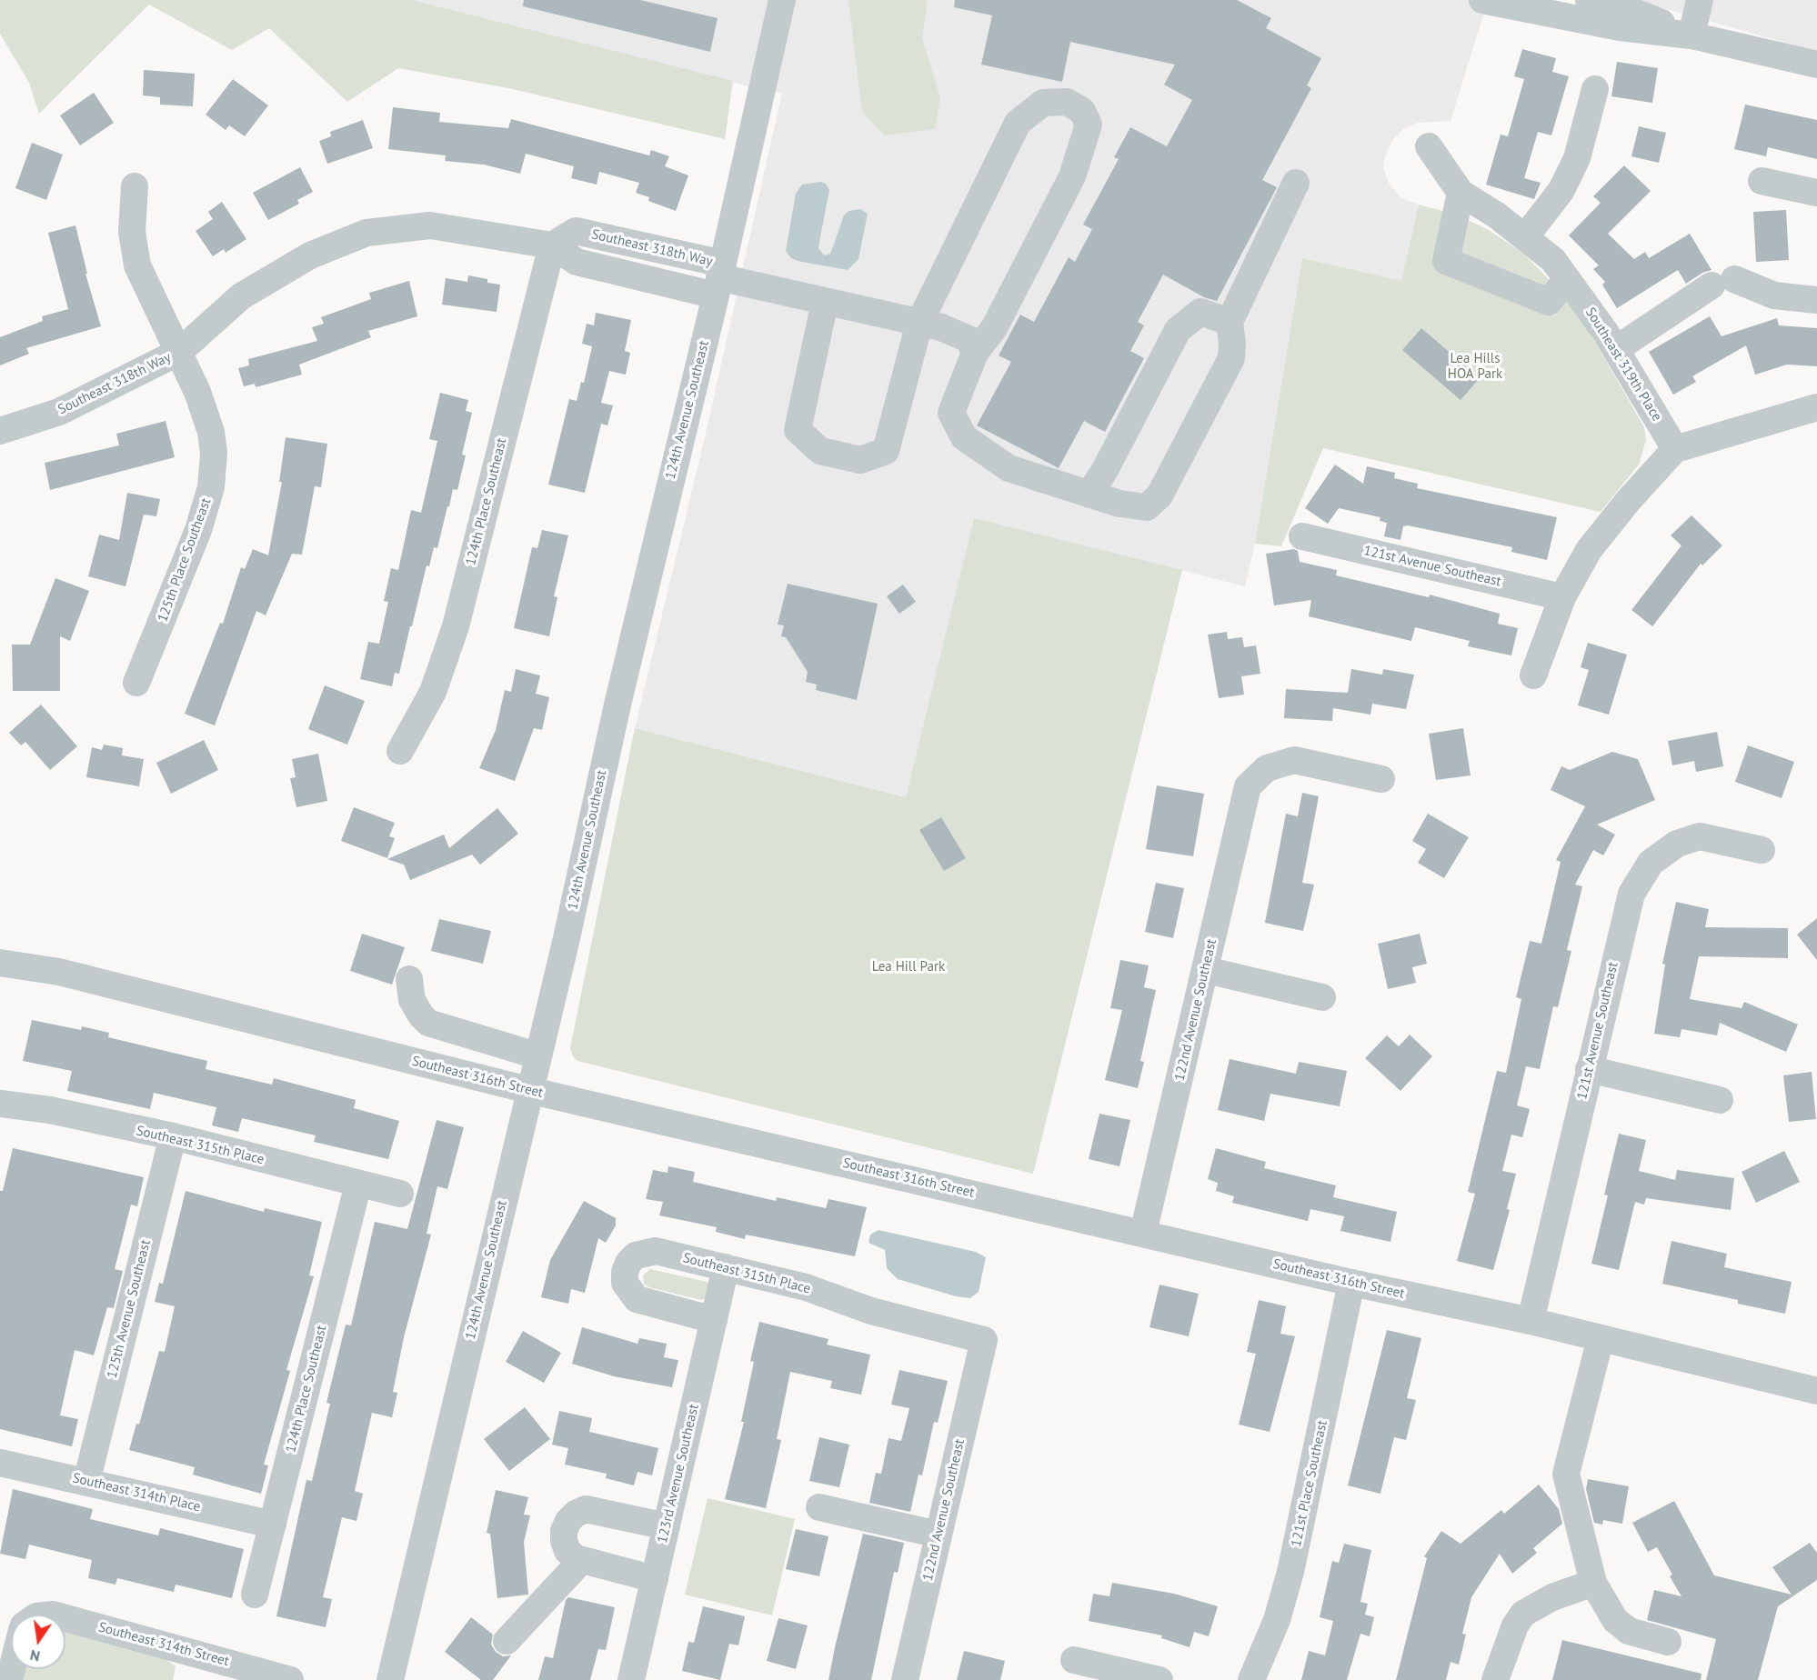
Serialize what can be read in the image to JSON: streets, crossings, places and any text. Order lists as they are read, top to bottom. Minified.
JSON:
{"streets":{"street":["Southeast 318th Way","Southeast 319th Place","124th Avenue Southeast","124th Place Southeast","125th Place Southeast","121st Avenue Southeast","122nd Avenue Southeast","Southeast 316th Street","Southeast 315th Place","125th Avenue Southeast","123rd Avenue Southeast","121st Place Southeast","Southeast 314th Place","Southeast 314th Street"]},"crossings":[["Southeast 318th Way","124th Avenue Southeast"],["Southeast 318th Way","124th Place Southeast"],["Southeast 318th Way","125th Place Southeast"],["124th Avenue Southeast","Southeast 316th Street"],["124th Place Southeast","Southeast 315th Place"],["124th Place Southeast","Southeast 314th Place"],["121st Avenue Southeast","Southeast 316th Street"],["122nd Avenue Southeast","Southeast 316th Street"],["122nd Avenue Southeast","Southeast 315th Place"],["Southeast 316th Street","121st Place Southeast"],["Southeast 315th Place","125th Avenue Southeast"],["Southeast 315th Place","123rd Avenue Southeast"],["125th Avenue Southeast","Southeast 314th Place"]],"parks":["Lea Hills HOA Park","Lea Hill Park"],"north":"bottom"}
